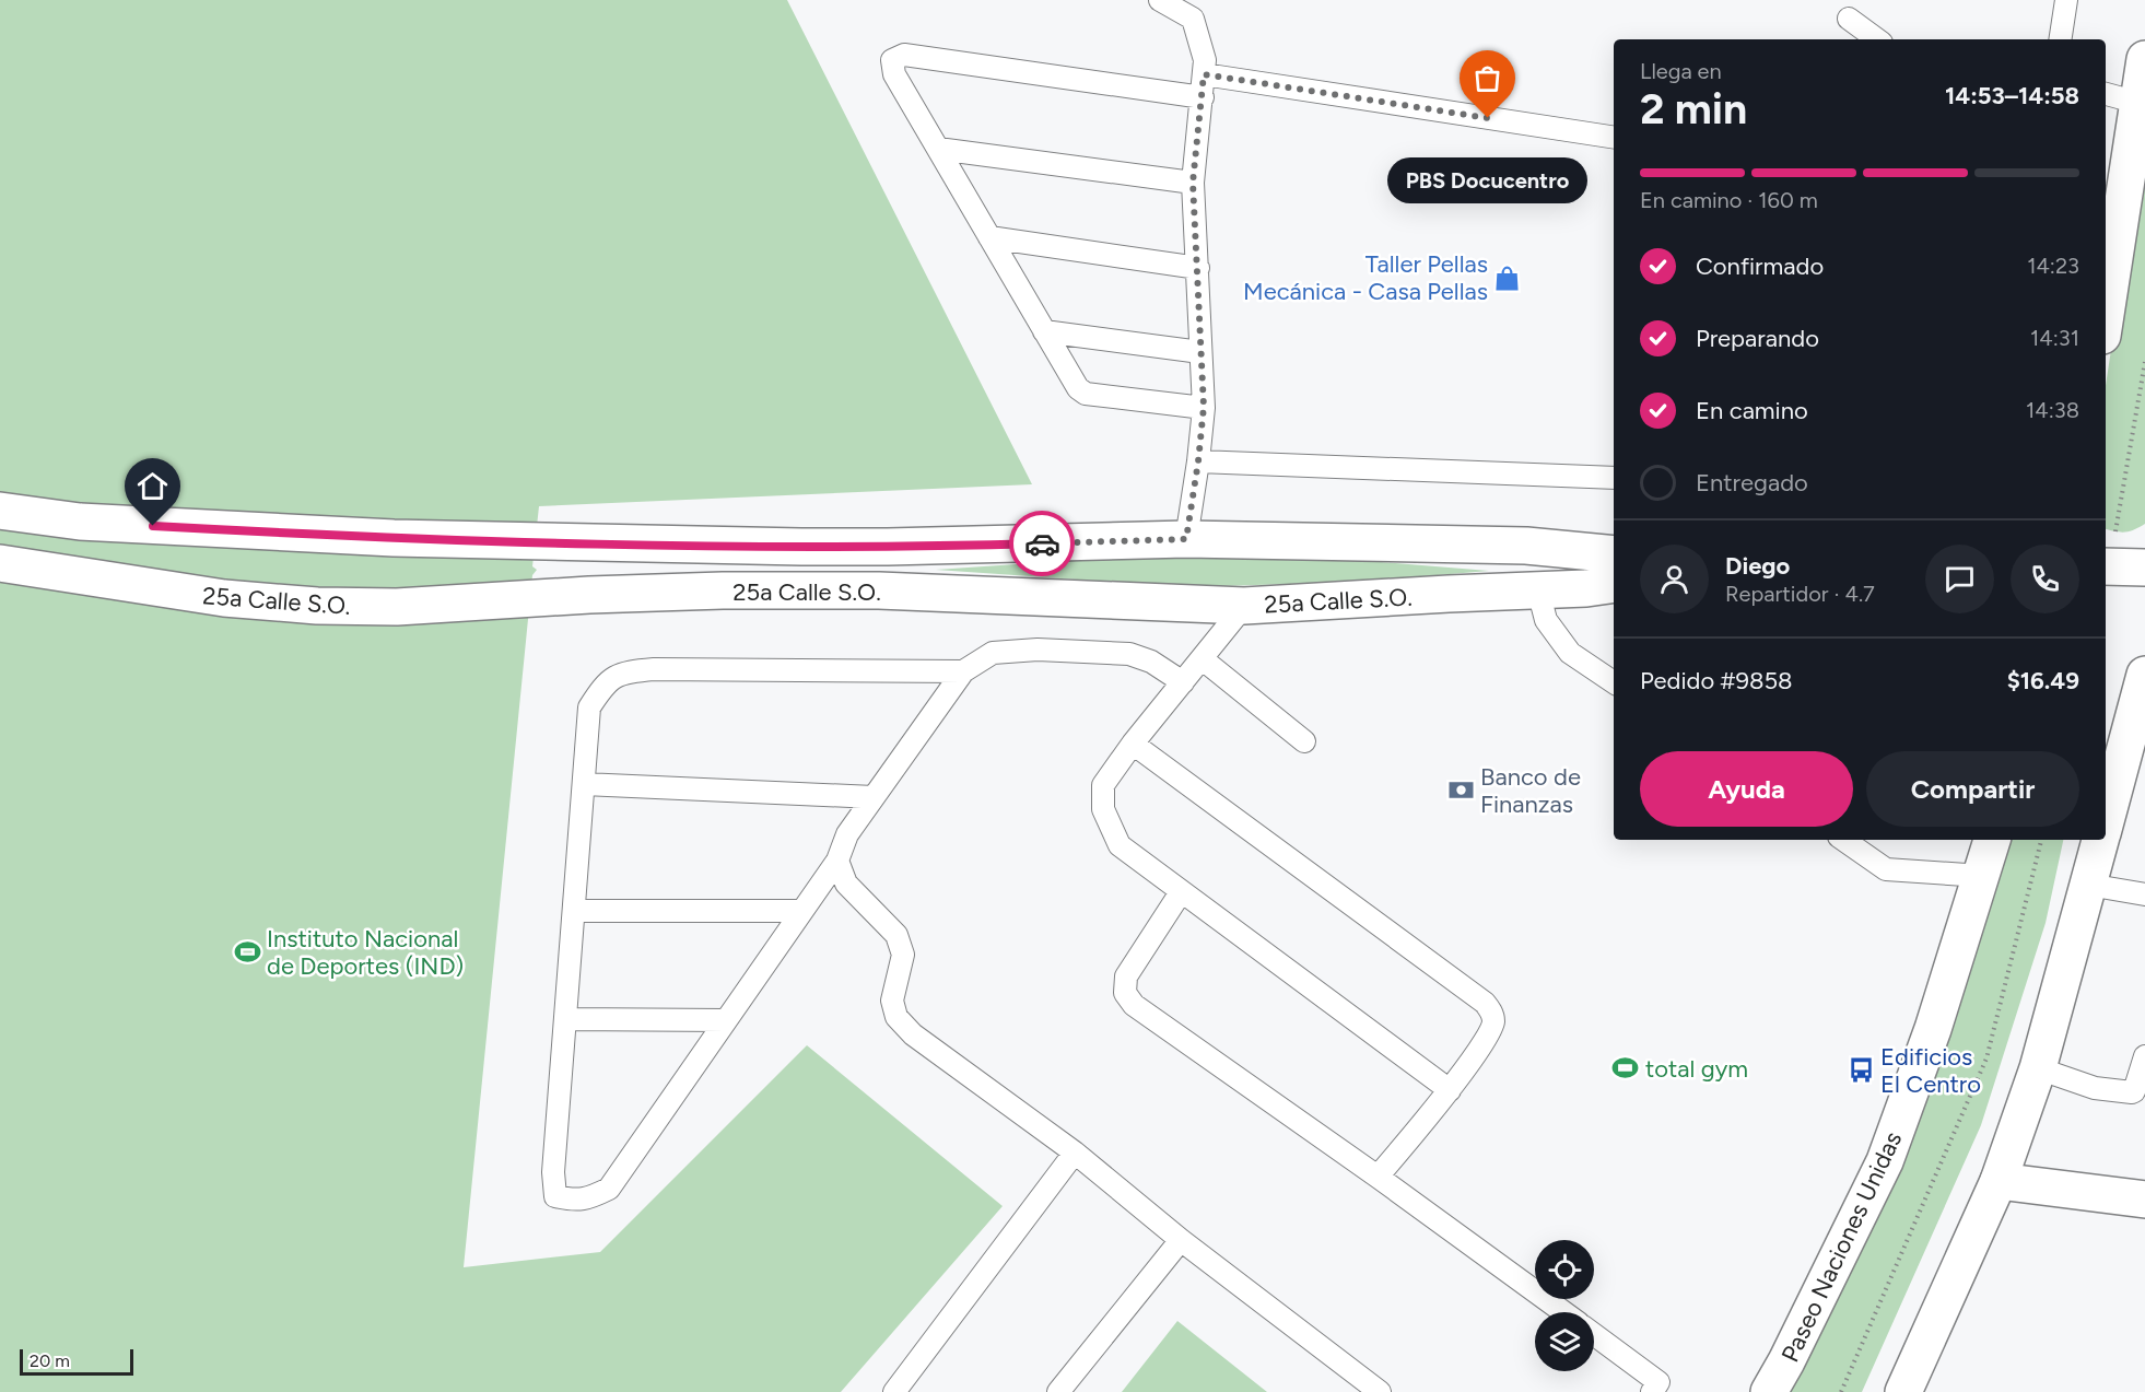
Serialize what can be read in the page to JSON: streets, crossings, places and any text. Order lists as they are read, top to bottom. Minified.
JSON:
{"streets":{"street":["25a Calle S.O.","Paseo Naciones Unidas"]},"places":{"other":["PBS Docucentro"],"shop":["Taller Pellas Mecánica - Casa Pellas"],"bank":["Banco de Finanzas"],"sports":["Instituto Nacional de Deportes (IND)","total gym"],"bus stop":["Edificios El Centro"]},"scale_bar":"20 m","page":{"heading":["2 min","Llega en","14:53–14:58"],"panel":["Diego","Repartidor · 4.7","Pedido #9858","$16.49"],"bar":"En camino · 160 m","bubble":"PBS Docucentro","list":[["Confirmado","14:23"],["Preparando","14:31"],["En camino","14:38"],"Entregado"],"buttons":["Ayuda","Compartir"],"scale":"20 m"}}
